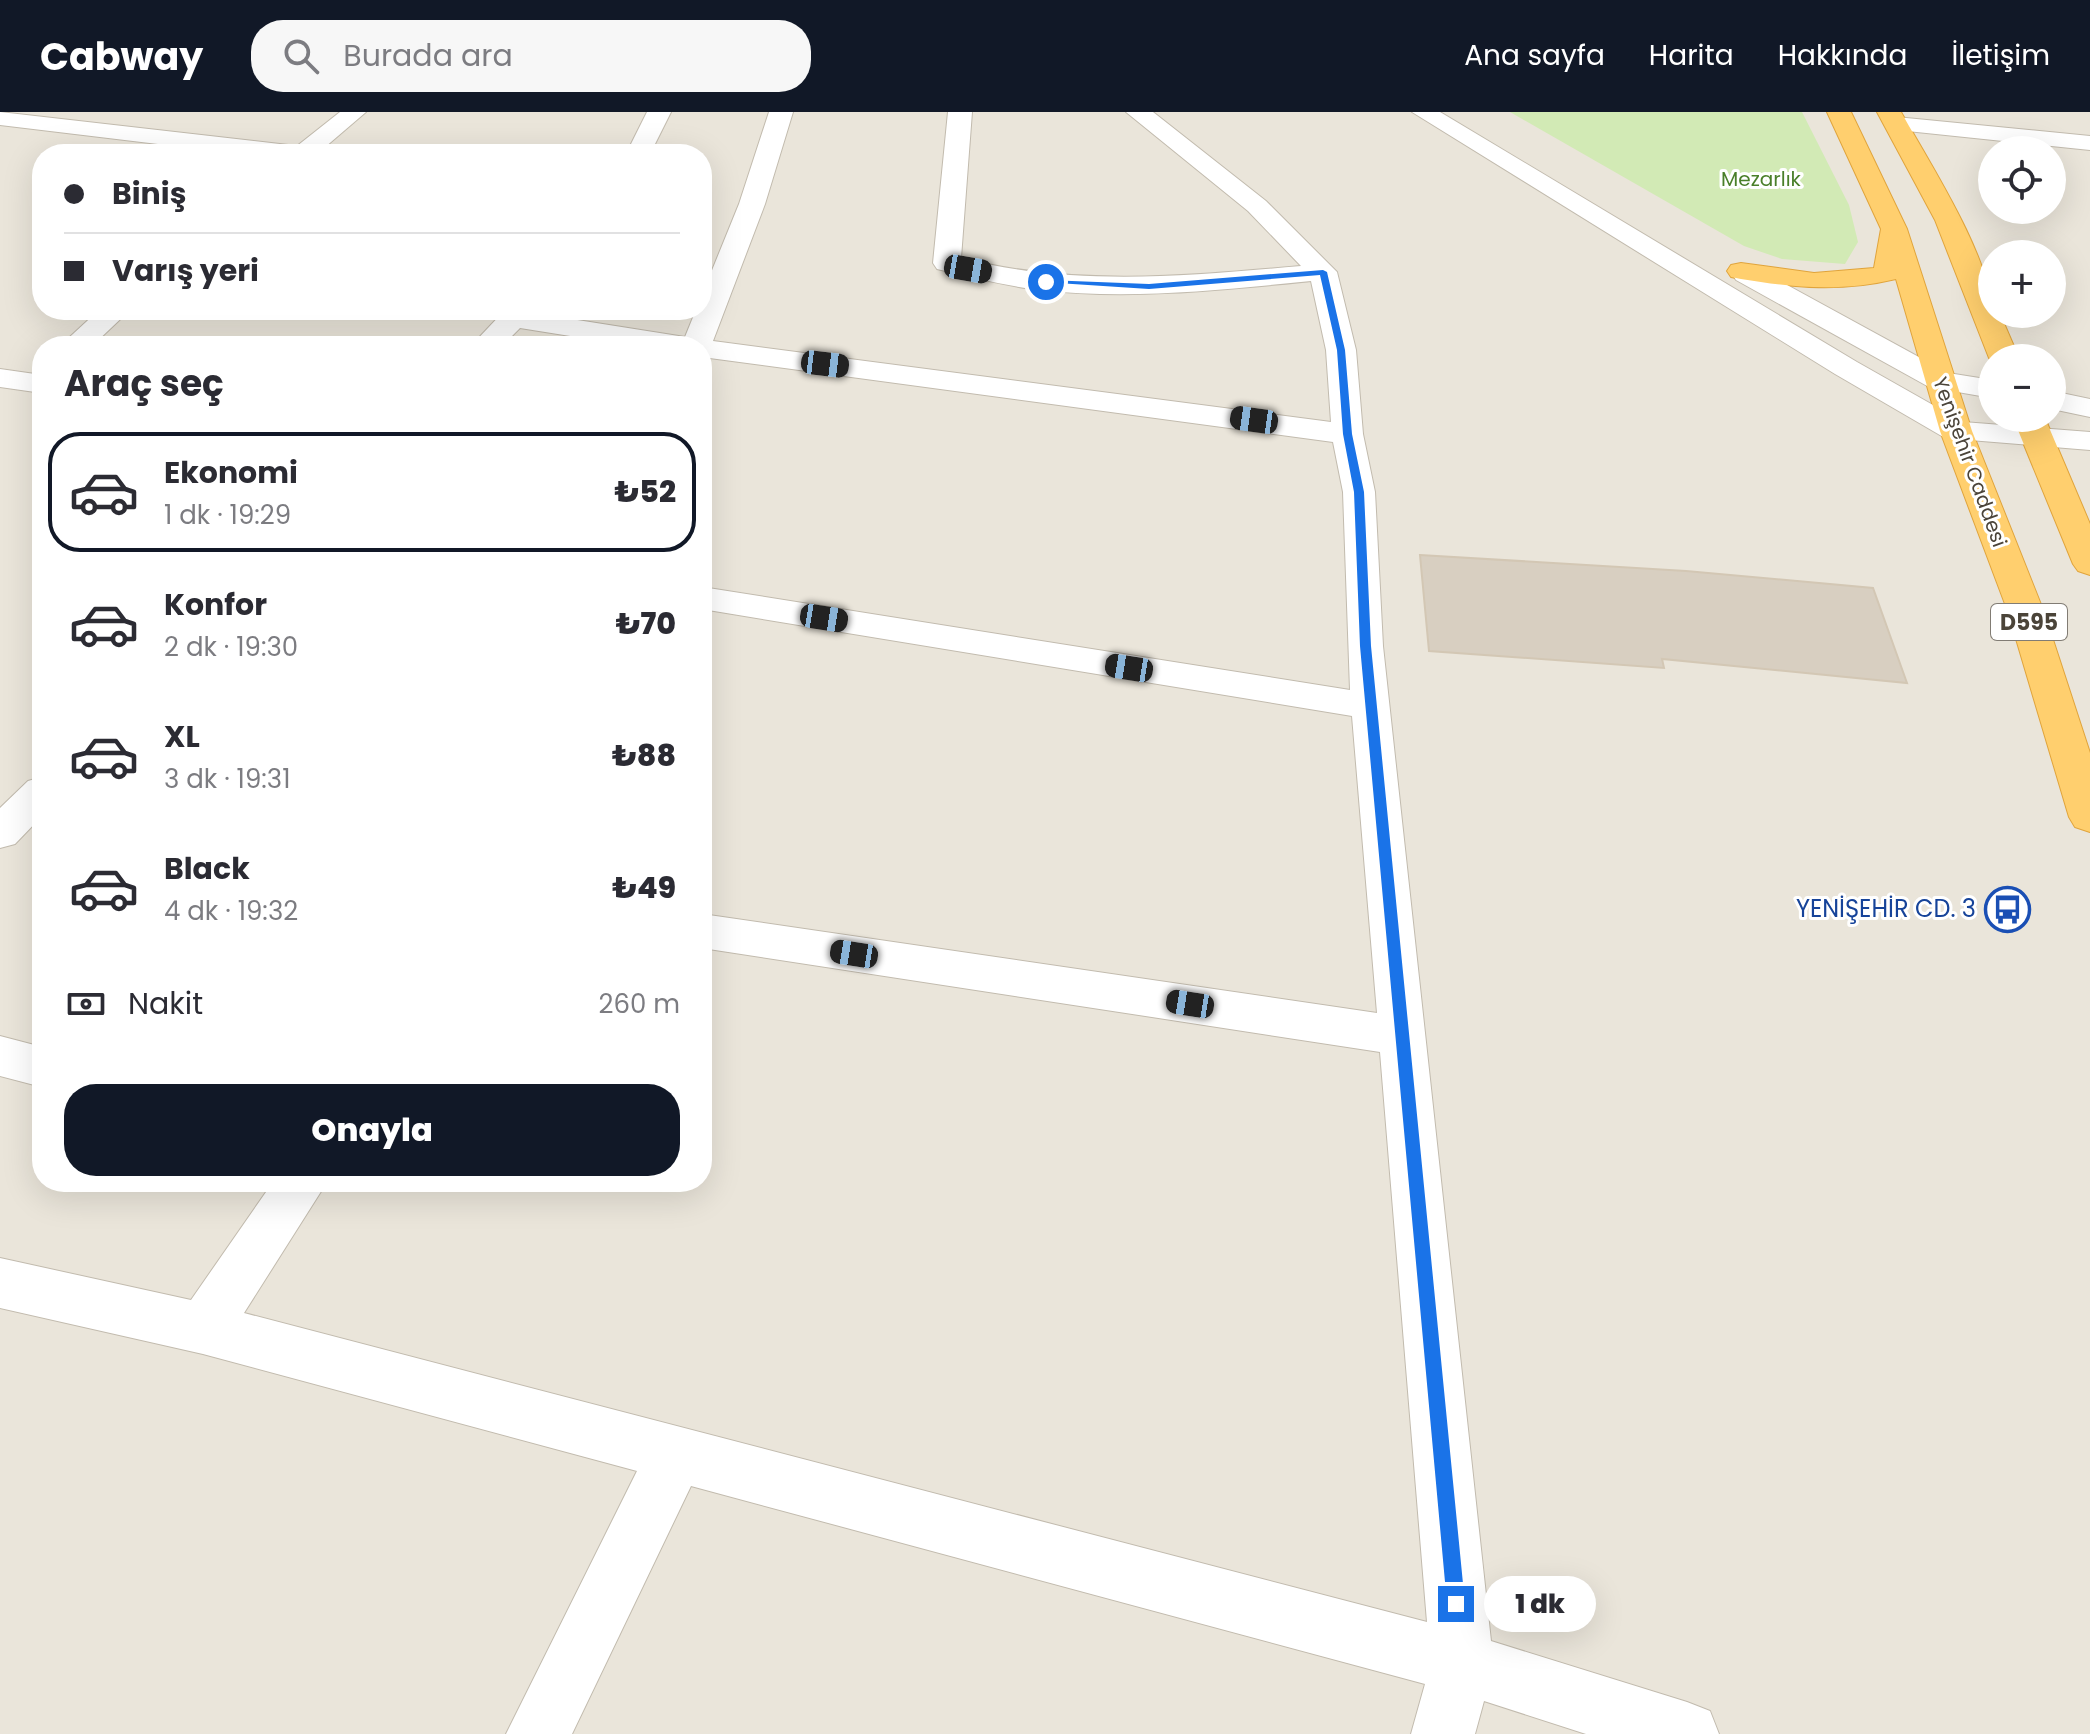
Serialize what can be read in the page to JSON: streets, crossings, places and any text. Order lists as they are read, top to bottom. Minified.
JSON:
{"streets":{"highway":["Yenişehir Caddesi","D595"]},"parks":["Mezarlık"],"places":{"bus stop":["YENİŞEHİR CD. 3"]},"page":{"header":"Cabway","search":"Burada ara","nav":["Ana sayfa","Harita","Hakkında","İletişim"],"map_buttons":["+","−"],"banner":["Biniş","Varış yeri"],"heading":"Araç seç","list":[{"name":"Ekonomi","note":"1 dk · 19:29","value":"₺52"},{"name":"Konfor","note":"2 dk · 19:30","value":"₺70"},{"name":"XL","note":"3 dk · 19:31","value":"₺88"},{"name":"Black","note":"4 dk · 19:32","value":"₺49"}],"pay":["Nakit","260 m"],"buttons":"Onayla","bubble":"1 dk"}}
